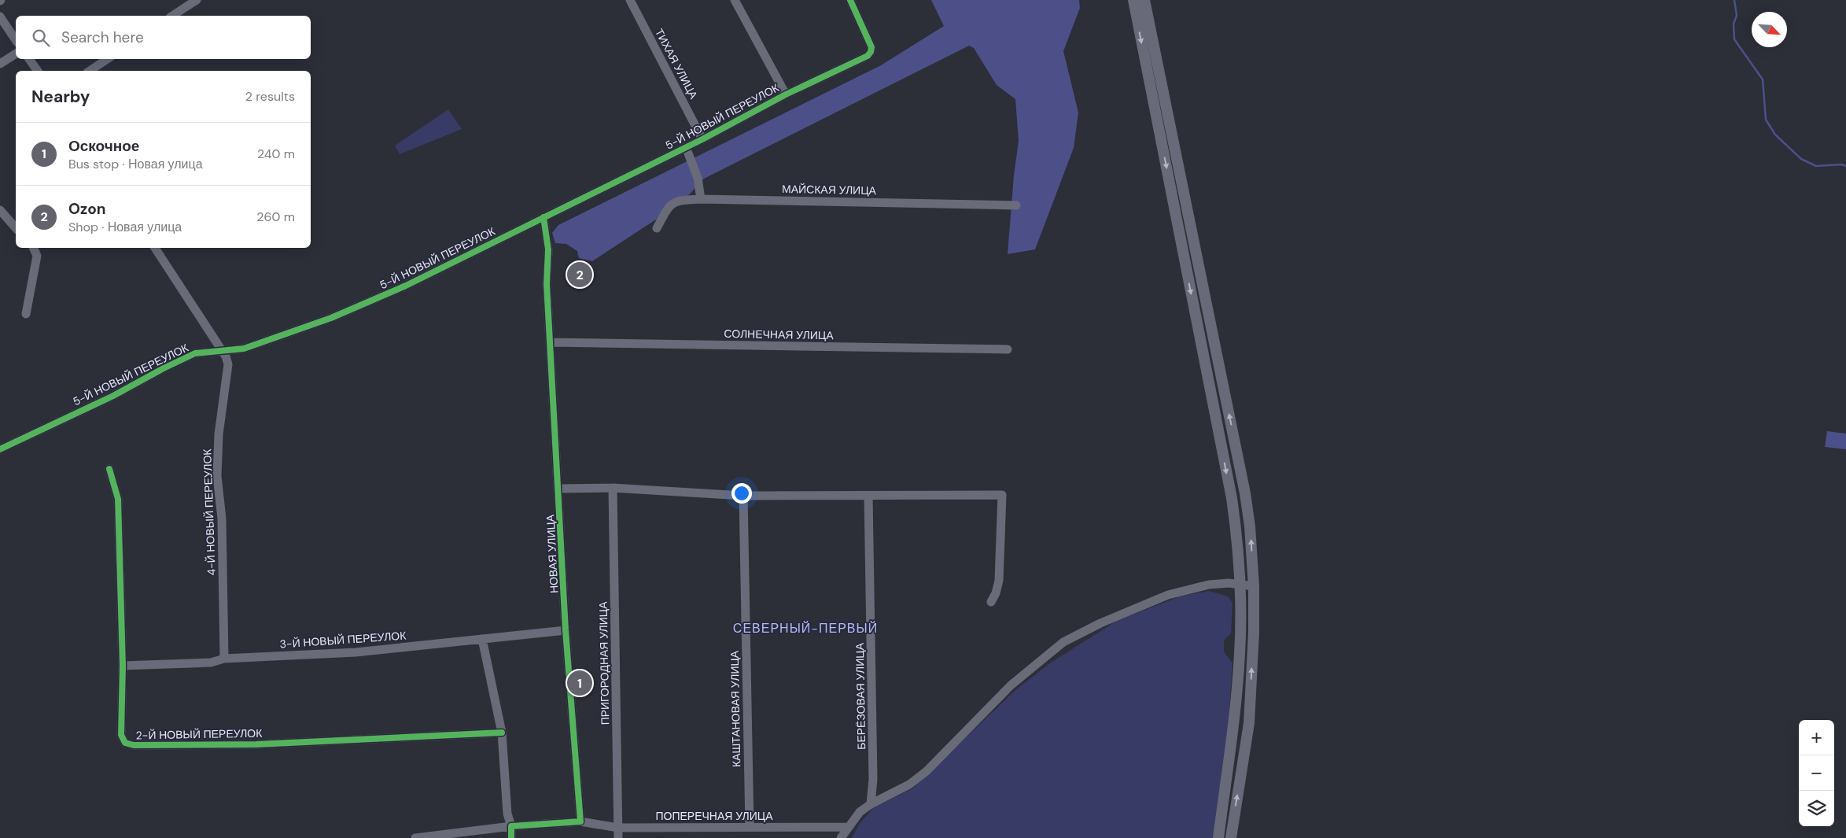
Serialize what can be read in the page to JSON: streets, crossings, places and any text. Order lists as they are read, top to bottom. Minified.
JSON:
{"streets":{"street":["ТИХАЯ УЛИЦА","5-Й НОВЫЙ ПЕРЕУЛОК","МАЙСКАЯ УЛИЦА","СОЛНЕЧНАЯ УЛИЦА","4-Й НОВЫЙ ПЕРЕУЛОК","НОВАЯ УЛИЦА","3-Й НОВЫЙ ПЕРЕУЛОК","ПРИГОРОДНАЯ УЛИЦА","БЕРЁЗОВАЯ УЛИЦА","КАШТАНОВАЯ УЛИЦА","2-Й НОВЫЙ ПЕРЕУЛОК","ПОПЕРЕЧНАЯ УЛИЦА"]},"crossings":[["ТИХАЯ УЛИЦА","5-Й НОВЫЙ ПЕРЕУЛОК"],["5-Й НОВЫЙ ПЕРЕУЛОК","4-Й НОВЫЙ ПЕРЕУЛОК"],["5-Й НОВЫЙ ПЕРЕУЛОК","НОВАЯ УЛИЦА"],["СОЛНЕЧНАЯ УЛИЦА","НОВАЯ УЛИЦА"],["4-Й НОВЫЙ ПЕРЕУЛОК","3-Й НОВЫЙ ПЕРЕУЛОК"],["НОВАЯ УЛИЦА","3-Й НОВЫЙ ПЕРЕУЛОК"],["НОВАЯ УЛИЦА","ПОПЕРЕЧНАЯ УЛИЦА"],["3-Й НОВЫЙ ПЕРЕУЛОК","2-Й НОВЫЙ ПЕРЕУЛОК"],["ПРИГОРОДНАЯ УЛИЦА","ПОПЕРЕЧНАЯ УЛИЦА"],["КАШТАНОВАЯ УЛИЦА","ПОПЕРЕЧНАЯ УЛИЦА"]],"districts":["СЕВЕРНЫЙ-ПЕРВЫЙ"],"north":"bottom right","page":{"search":"Search here","heading":["Nearby","2 results"],"list":[{"mark":"1","name":"Оскочное","note":"Bus stop · Новая улица","value":"240 m"},{"mark":"2","name":"Ozon","note":"Shop · Новая улица","value":"260 m"}],"pins":["2","1"],"map_buttons":["+","−"]}}
